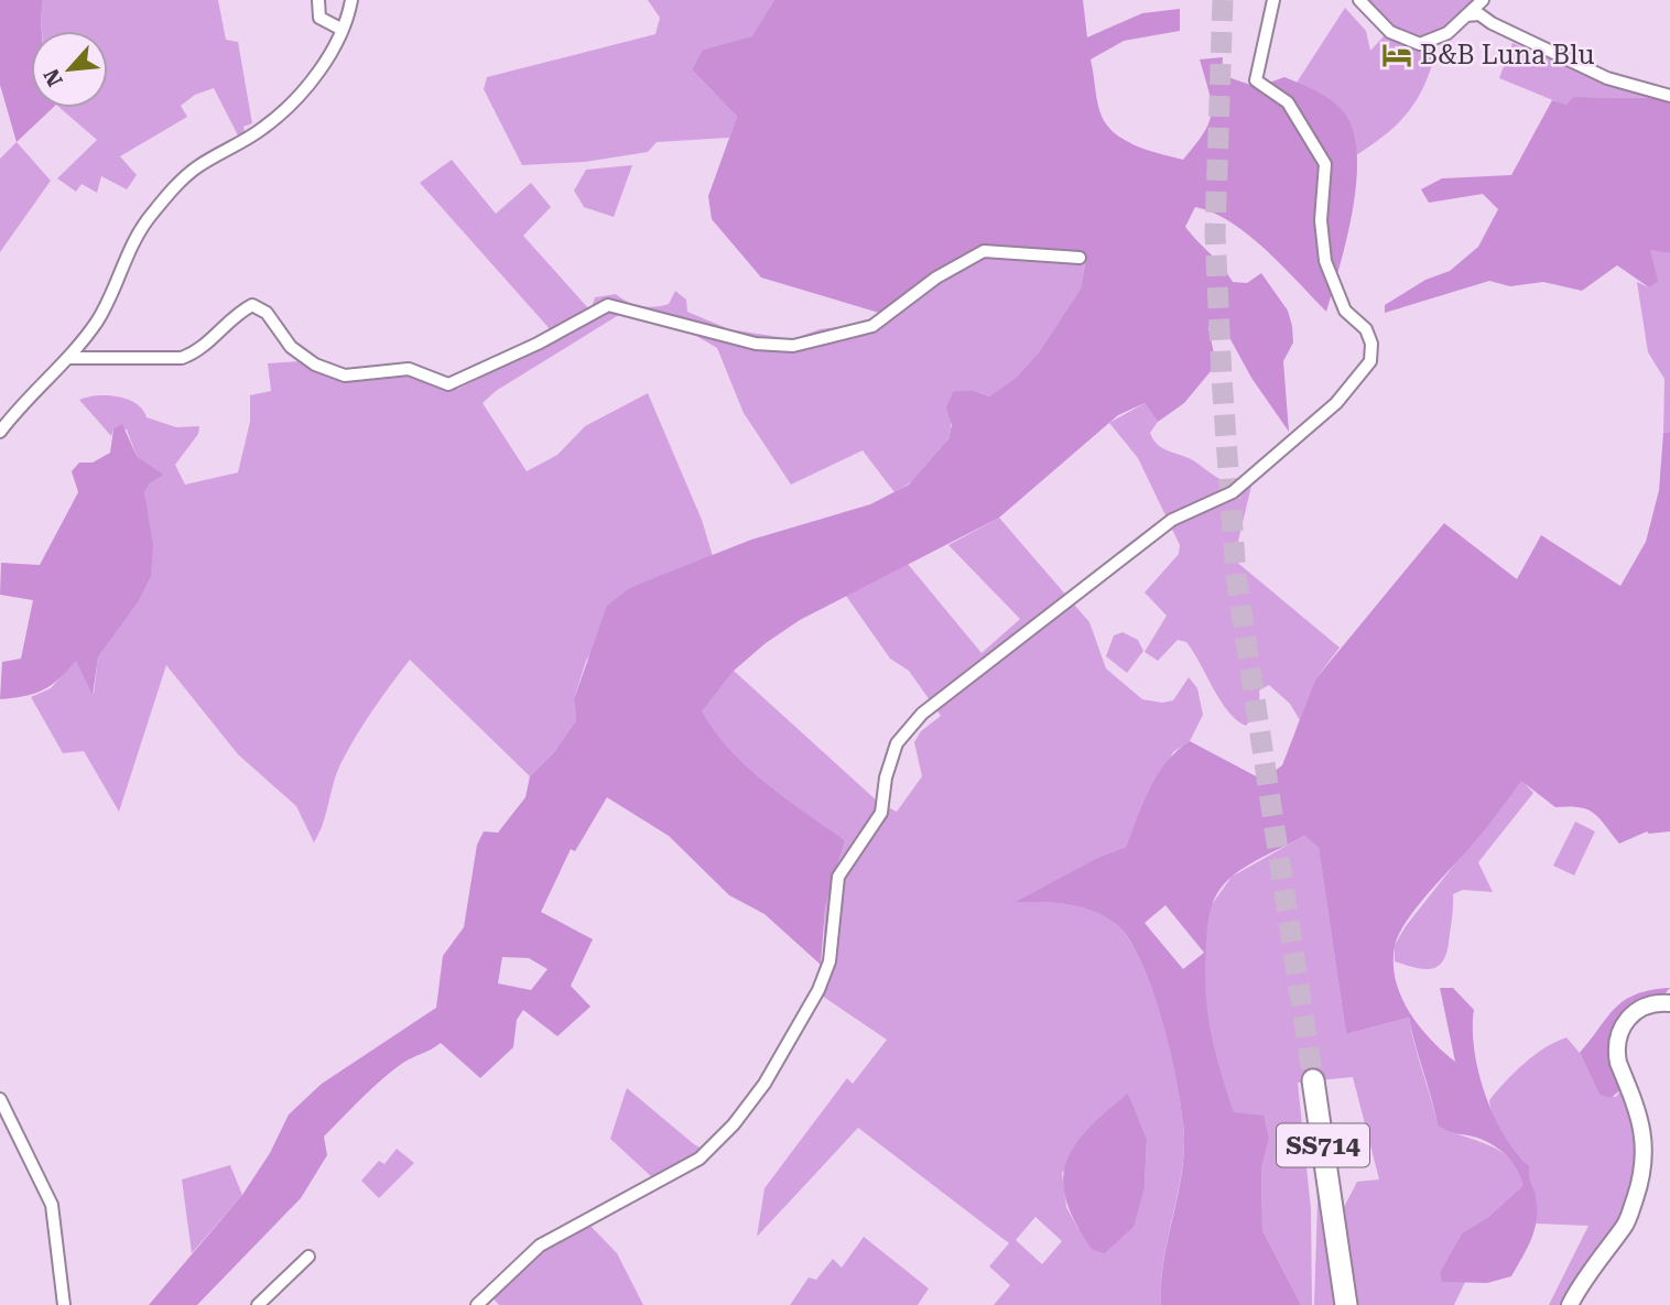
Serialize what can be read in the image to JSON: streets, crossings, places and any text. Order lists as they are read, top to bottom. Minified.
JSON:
{"streets":{"highway":["SS714"]},"places":{"hotel":["B&B Luna Blu"]},"north":"bottom left"}
